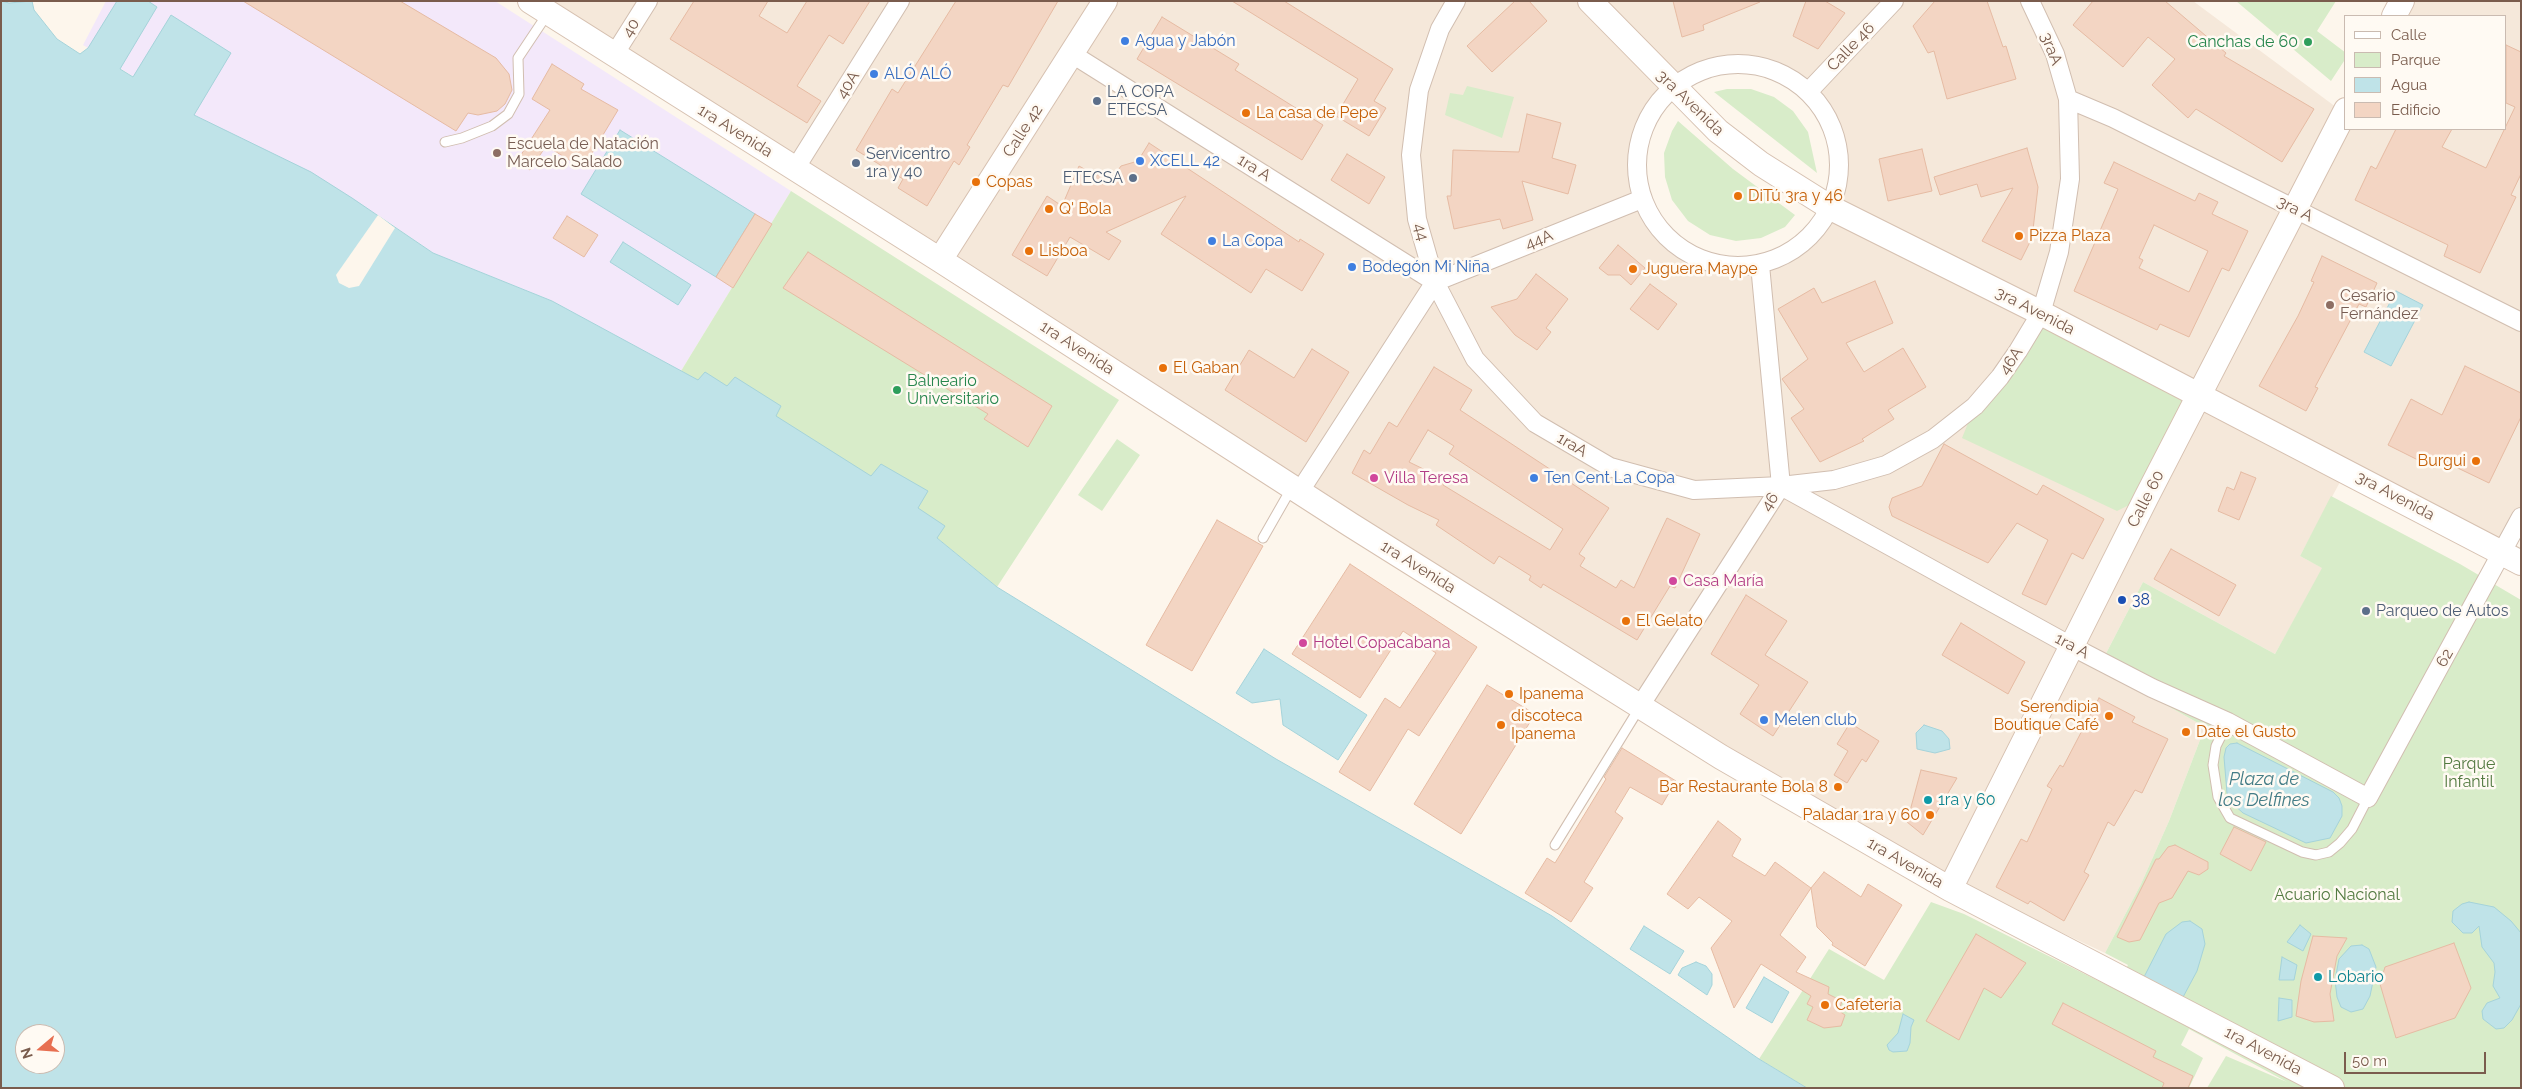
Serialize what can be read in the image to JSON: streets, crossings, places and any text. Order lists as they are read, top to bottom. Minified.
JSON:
{"streets":{"street":["40","Calle 46","3raA","40A","3ra Avenida","1ra Avenida","Calle 42","1ra A","3ra A","44","44A","46A","1raA","Calle 60","46","62"]},"crossings":[["40","1ra Avenida"],["3raA","3ra A"],["3raA","46A"],["40A","1ra Avenida"],["3ra Avenida","46A"],["3ra Avenida","Calle 60"],["3ra Avenida","62"],["1ra Avenida","Calle 42"],["1ra Avenida","Calle 60"],["1ra Avenida","46"],["Calle 42","1ra A"],["1ra A","44"],["1ra A","44A"],["1ra A","46A"],["1ra A","1raA"],["1ra A","Calle 60"],["1ra A","46"],["1ra A","62"],["3ra A","46A"],["3ra A","Calle 60"],["44","44A"],["44","1raA"],["44A","1raA"],["46A","1raA"],["46A","46"],["1raA","46"]],"water":["Plaza de los Delfines"],"parks":["Parque Infantil","Acuario Nacional"],"places":["Agua y Jabón","Canchas de 60","ALÓ ALÓ","LA COPA ETECSA","La casa de Pepe","Escuela de Natación Marcelo Salado","XCELL 42","Servicentro 1ra y 40","ETECSA","Copas","DiTú 3ra y 46","Q' Bola","Pizza Plaza","La Copa","Lisboa","Bodegón Mi Niña","Juguera Maype","Cesario Fernández","El Gaban","Balneario Universitario","Burgui","Villa Teresa","Ten Cent La Copa","Casa María","38","Parqueo de Autos","El Gelato","Hotel Copacabana","Ipanema","Serendipia Boutique Café","Melen club","discoteca Ipanema","Date el Gusto","Bar Restaurante Bola 8","1ra y 60","Paladar 1ra y 60","Lobario","Cafeteria"],"legend":["Calle","Parque","Agua","Edificio"],"scale_bar":"50 m","north":"left"}
